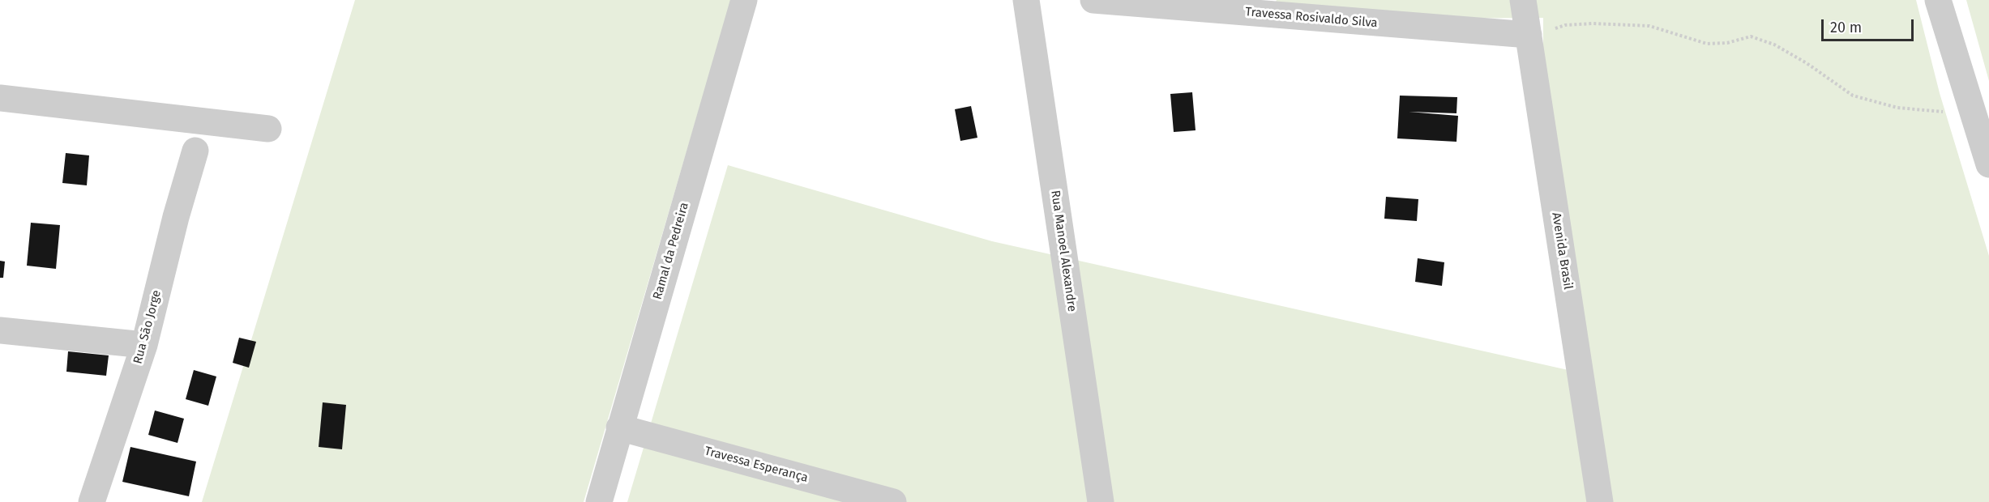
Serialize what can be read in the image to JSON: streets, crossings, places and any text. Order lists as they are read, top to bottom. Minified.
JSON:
{"streets":{"street":["Travessa Rosivaldo Silva","Ramal da Pedreira","Rua Manoel Alexandre","Avenida Brasil","Rua São Jorge","Travessa Esperança"]},"crossings":[["Travessa Rosivaldo Silva","Avenida Brasil"],["Ramal da Pedreira","Travessa Esperança"]],"scale_bar":"20 m"}
